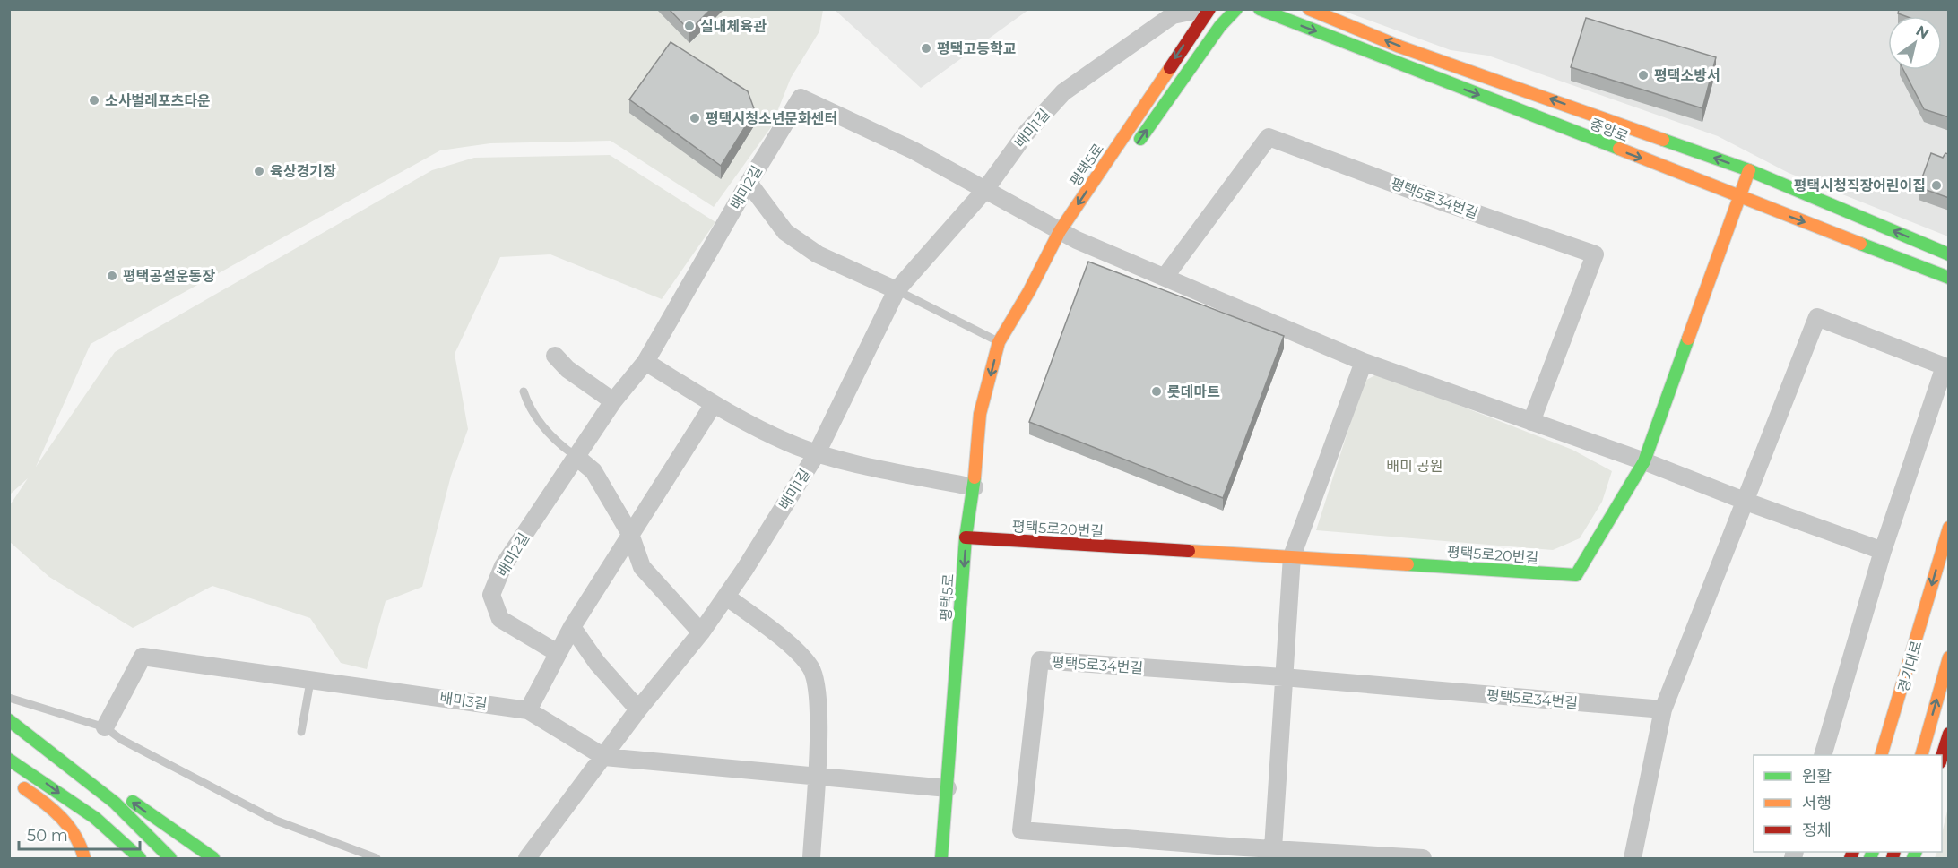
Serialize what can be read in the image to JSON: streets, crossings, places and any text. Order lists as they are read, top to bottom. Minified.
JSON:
{"streets":{"main road":["중앙로","평택5로","평택5로20번길"],"street":["배미1길","배미2길","평택5로34번길","배미3길"]},"crossings":[["배미1길","배미2길"],["배미1길","배미3길"],["중앙로","평택5로20번길"],["평택5로","평택5로20번길"]],"one_way":["평택5로"],"parks":["배미 공원"],"places":["실내체육관","평택고등학교","평택소방서","소사벌레포츠타운","평택시청소년문화센터","육상경기장","평택시청직장어린이집","평택공설운동장","롯데마트"],"legend":["원활","서행","정체"],"scale_bar":"50 m","north":"top right"}
